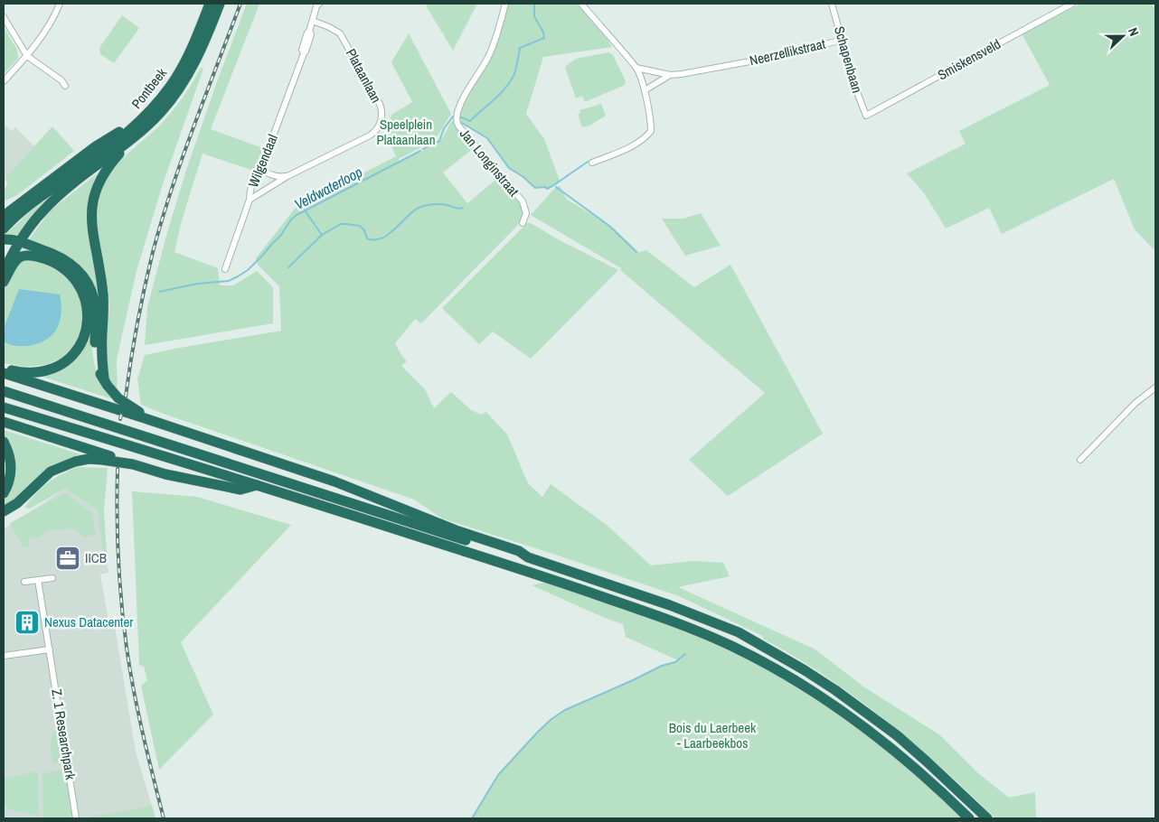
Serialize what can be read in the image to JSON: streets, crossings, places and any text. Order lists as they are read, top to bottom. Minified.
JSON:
{"streets":{"highway":["Pontbeek"],"street":["Neerzellikstraat","Schapenbaan","Smiskensveld","Plataanlaan","Wilgendaal","Jan Longinstraat","Z. 1 Researchpark"]},"crossings":[["Neerzellikstraat","Schapenbaan"],["Schapenbaan","Smiskensveld"],["Plataanlaan","Wilgendaal"]],"water":["Veldwaterloop"],"parks":["Speelplein Plataanlaan","Bois du Laerbeek - Laarbeekbos"],"places":{"office":["IICB"],"building":["Nexus Datacenter"]},"north":"right"}
